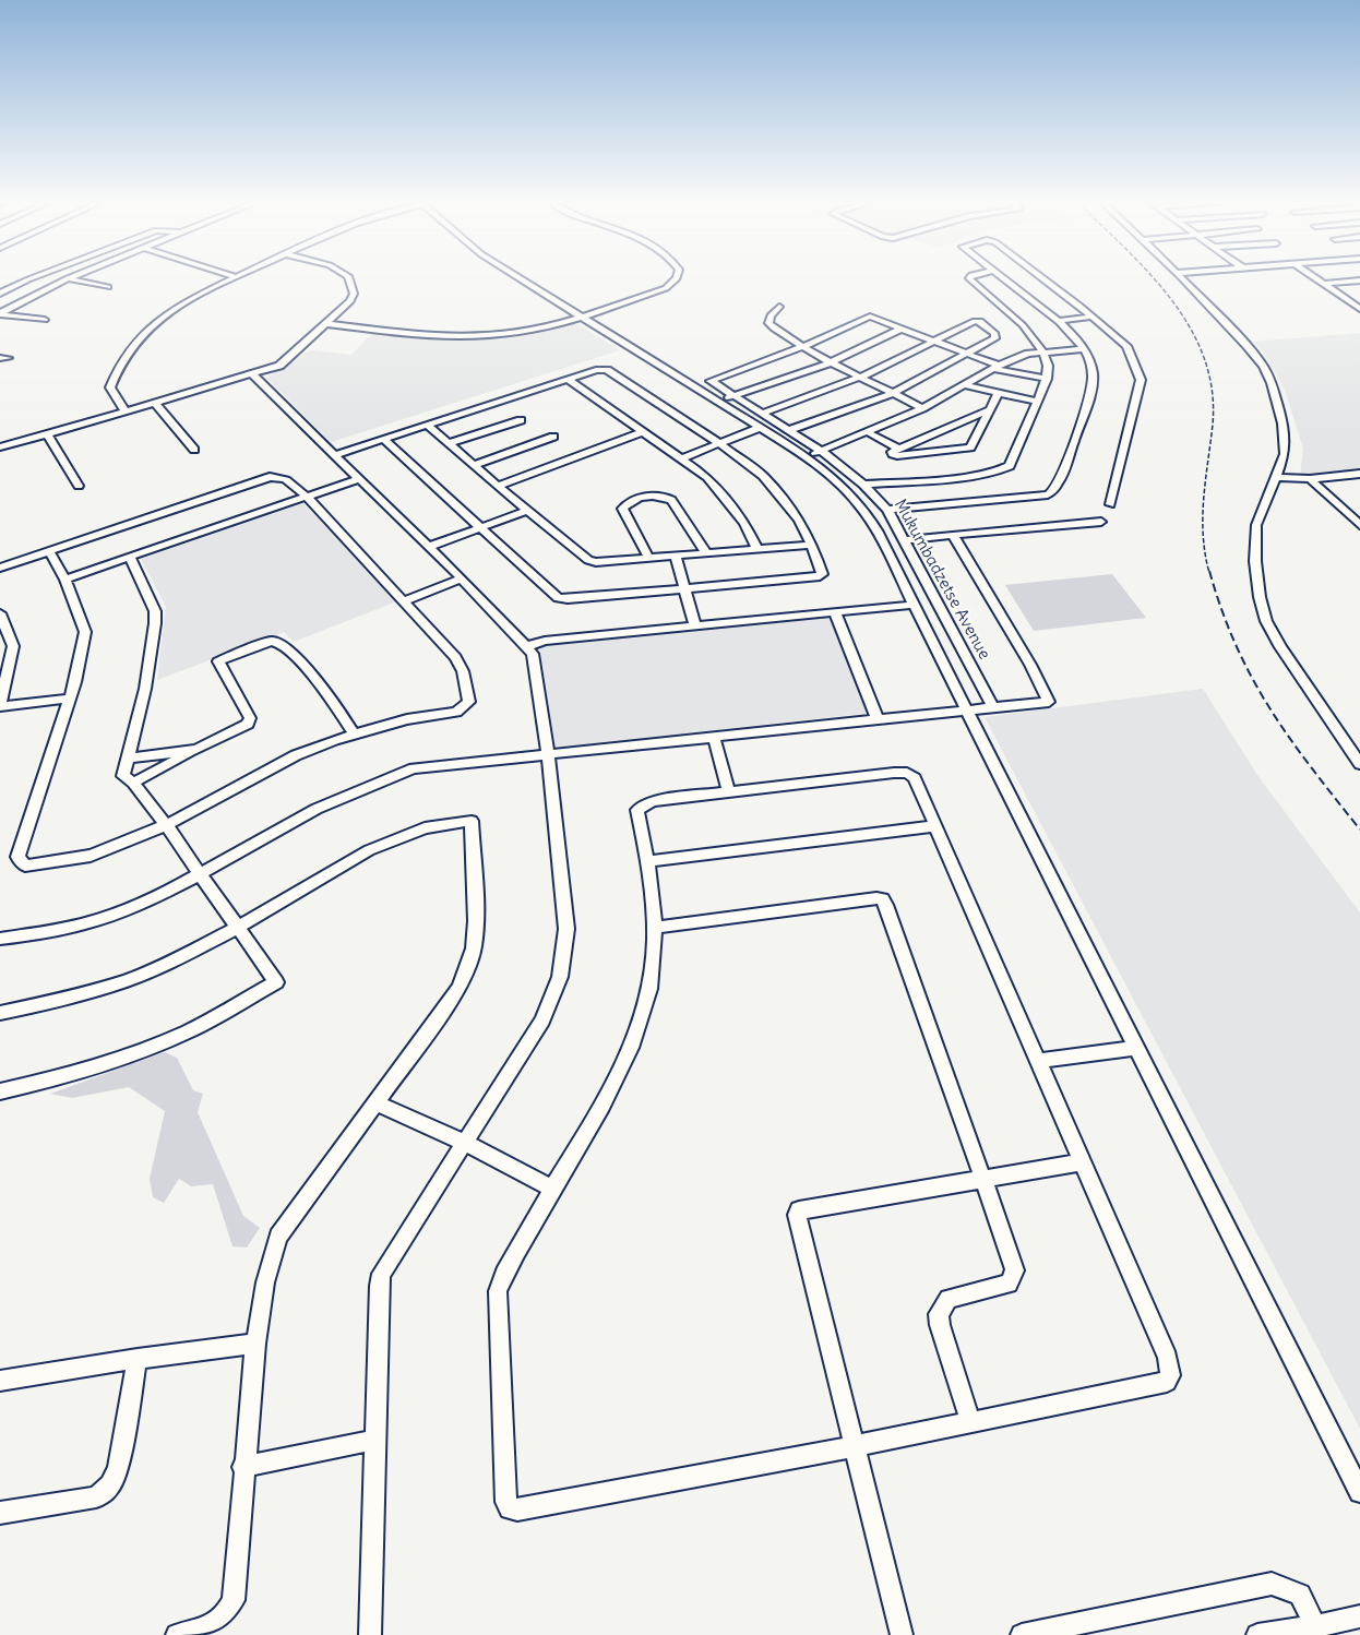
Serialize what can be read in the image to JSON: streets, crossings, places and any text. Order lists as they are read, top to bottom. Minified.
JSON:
{"streets":{"street":["Mukumbadzetse Avenue"]}}
